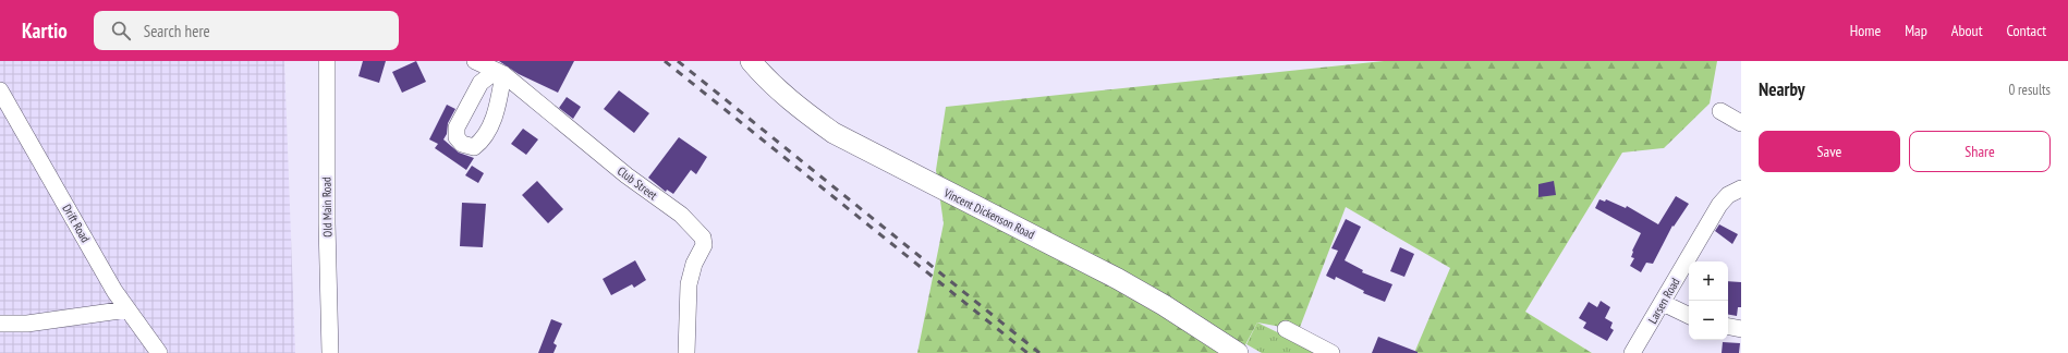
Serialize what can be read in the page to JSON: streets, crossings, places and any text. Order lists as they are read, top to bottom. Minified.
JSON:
{"streets":{"main road":["Vincent Dickenson Road"],"street":["Club Street","Old Main Road","Drift Road","Larsen Road"]},"page":{"header":"Kartio","search":"Search here","nav":["Home","Map","About","Contact"],"heading":["Nearby","0 results"],"buttons":["Save","Share"],"map_buttons":["+","−"]}}
